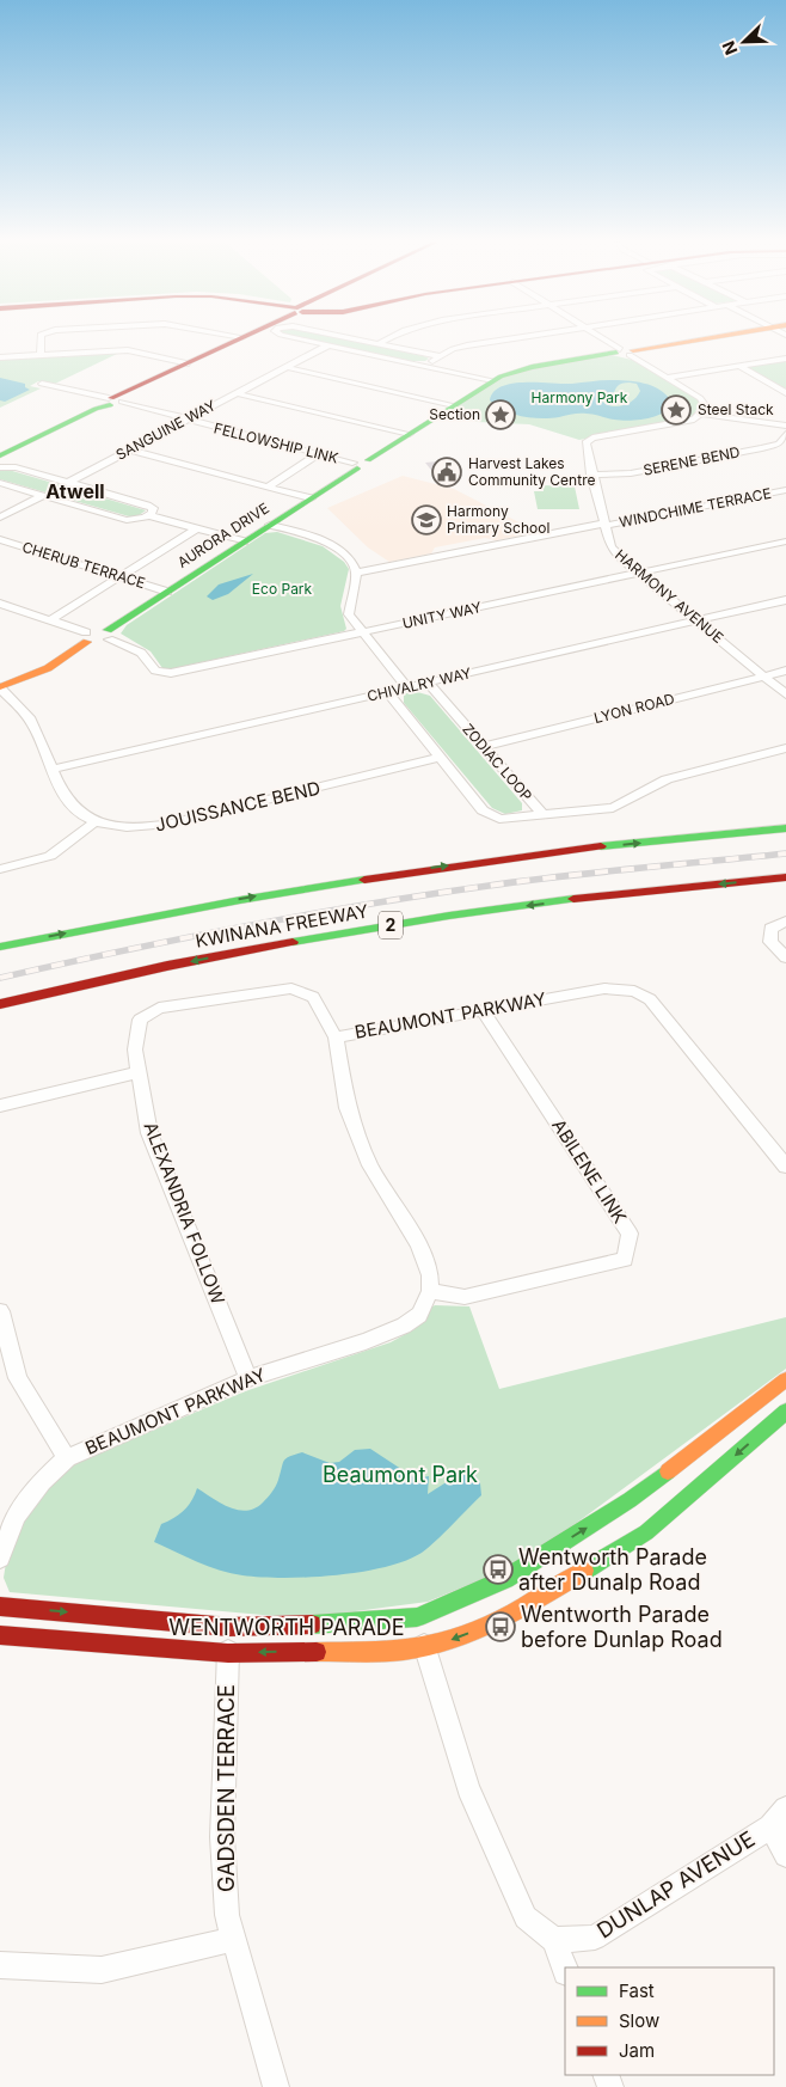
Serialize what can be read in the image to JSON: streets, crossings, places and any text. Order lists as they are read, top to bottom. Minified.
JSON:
{"streets":{"main road":["AURORA DRIVE","2","KWINANA FREEWAY","WENTWORTH PARADE"],"street":["SANGUINE WAY","FELLOWSHIP LINK","SERENE BEND","WINDCHIME TERRACE","CHERUB TERRACE","HARMONY AVENUE","UNITY WAY","CHIVALRY WAY","LYON ROAD","ZODIAC LOOP","JOUISSANCE BEND","BEAUMONT PARKWAY","ABILENE LINK","ALEXANDRIA FOLLOW","GADSDEN TERRACE","DUNLAP AVENUE"]},"crossings":[["SANGUINE WAY","FELLOWSHIP LINK"],["FELLOWSHIP LINK","AURORA DRIVE"],["SERENE BEND","HARMONY AVENUE"],["WINDCHIME TERRACE","HARMONY AVENUE"],["AURORA DRIVE","CHERUB TERRACE"],["AURORA DRIVE","UNITY WAY"],["HARMONY AVENUE","UNITY WAY"],["HARMONY AVENUE","CHIVALRY WAY"],["HARMONY AVENUE","LYON ROAD"],["CHIVALRY WAY","ZODIAC LOOP"],["CHIVALRY WAY","JOUISSANCE BEND"],["LYON ROAD","ZODIAC LOOP"],["ZODIAC LOOP","JOUISSANCE BEND"],["BEAUMONT PARKWAY","ABILENE LINK"],["BEAUMONT PARKWAY","ALEXANDRIA FOLLOW"],["WENTWORTH PARADE","GADSDEN TERRACE"]],"districts":["Atwell"],"parks":["Harmony Park","Eco Park","Beaumont Park"],"places":{"place":["Steel Stack","Section"],"public building":["Harvest Lakes Community Centre"],"school or university":["Harmony Primary School"],"bus stop":["Wentworth Parade after Dunalp Road","Wentworth Parade before Dunlap Road"]},"legend":["Fast","Slow","Jam"],"north":"bottom left"}
